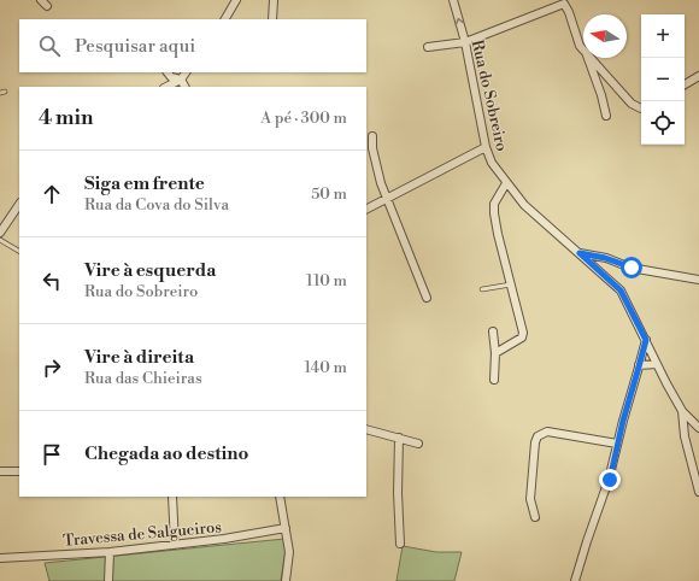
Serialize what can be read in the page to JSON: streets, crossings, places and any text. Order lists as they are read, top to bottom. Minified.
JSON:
{"streets":{"street":["Rua do Sobreiro","Travessa de Salgueiros"]},"north":"left","page":{"map_buttons":["+","−"],"search":"Pesquisar aqui","heading":["4 min","A pé · 300 m"],"list":[["Siga em frente","Rua da Cova do Silva","50 m"],["Vire à esquerda","Rua do Sobreiro","110 m"],["Vire à direita","Rua das Chieiras","140 m"],"Chegada ao destino"]}}
